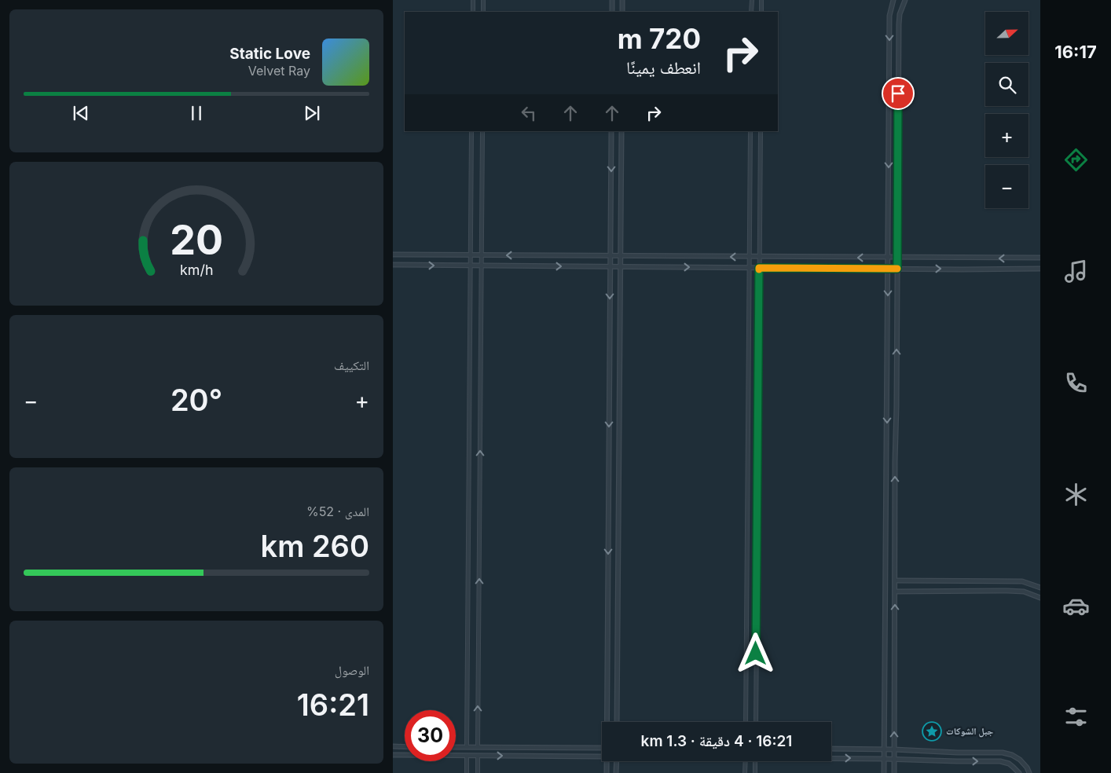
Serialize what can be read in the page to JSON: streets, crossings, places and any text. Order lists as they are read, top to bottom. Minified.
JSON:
{"places":{"place":["جبل الشوكات"]},"north":"right","page":{"tabs":"16:17","map_buttons":["+","−"],"turn":["720 m","انعطف يمينًا"],"song":["Static Love","Velvet Ray"],"tile":["التكييف",["المدى · 52%","260 km"],["الوصول","16:21"]],"heat":["−","20°","+"],"limit":"30","trip":"16:21 · 4 دقيقة · 1.3 km","gauge":["20","km/h"]}}
